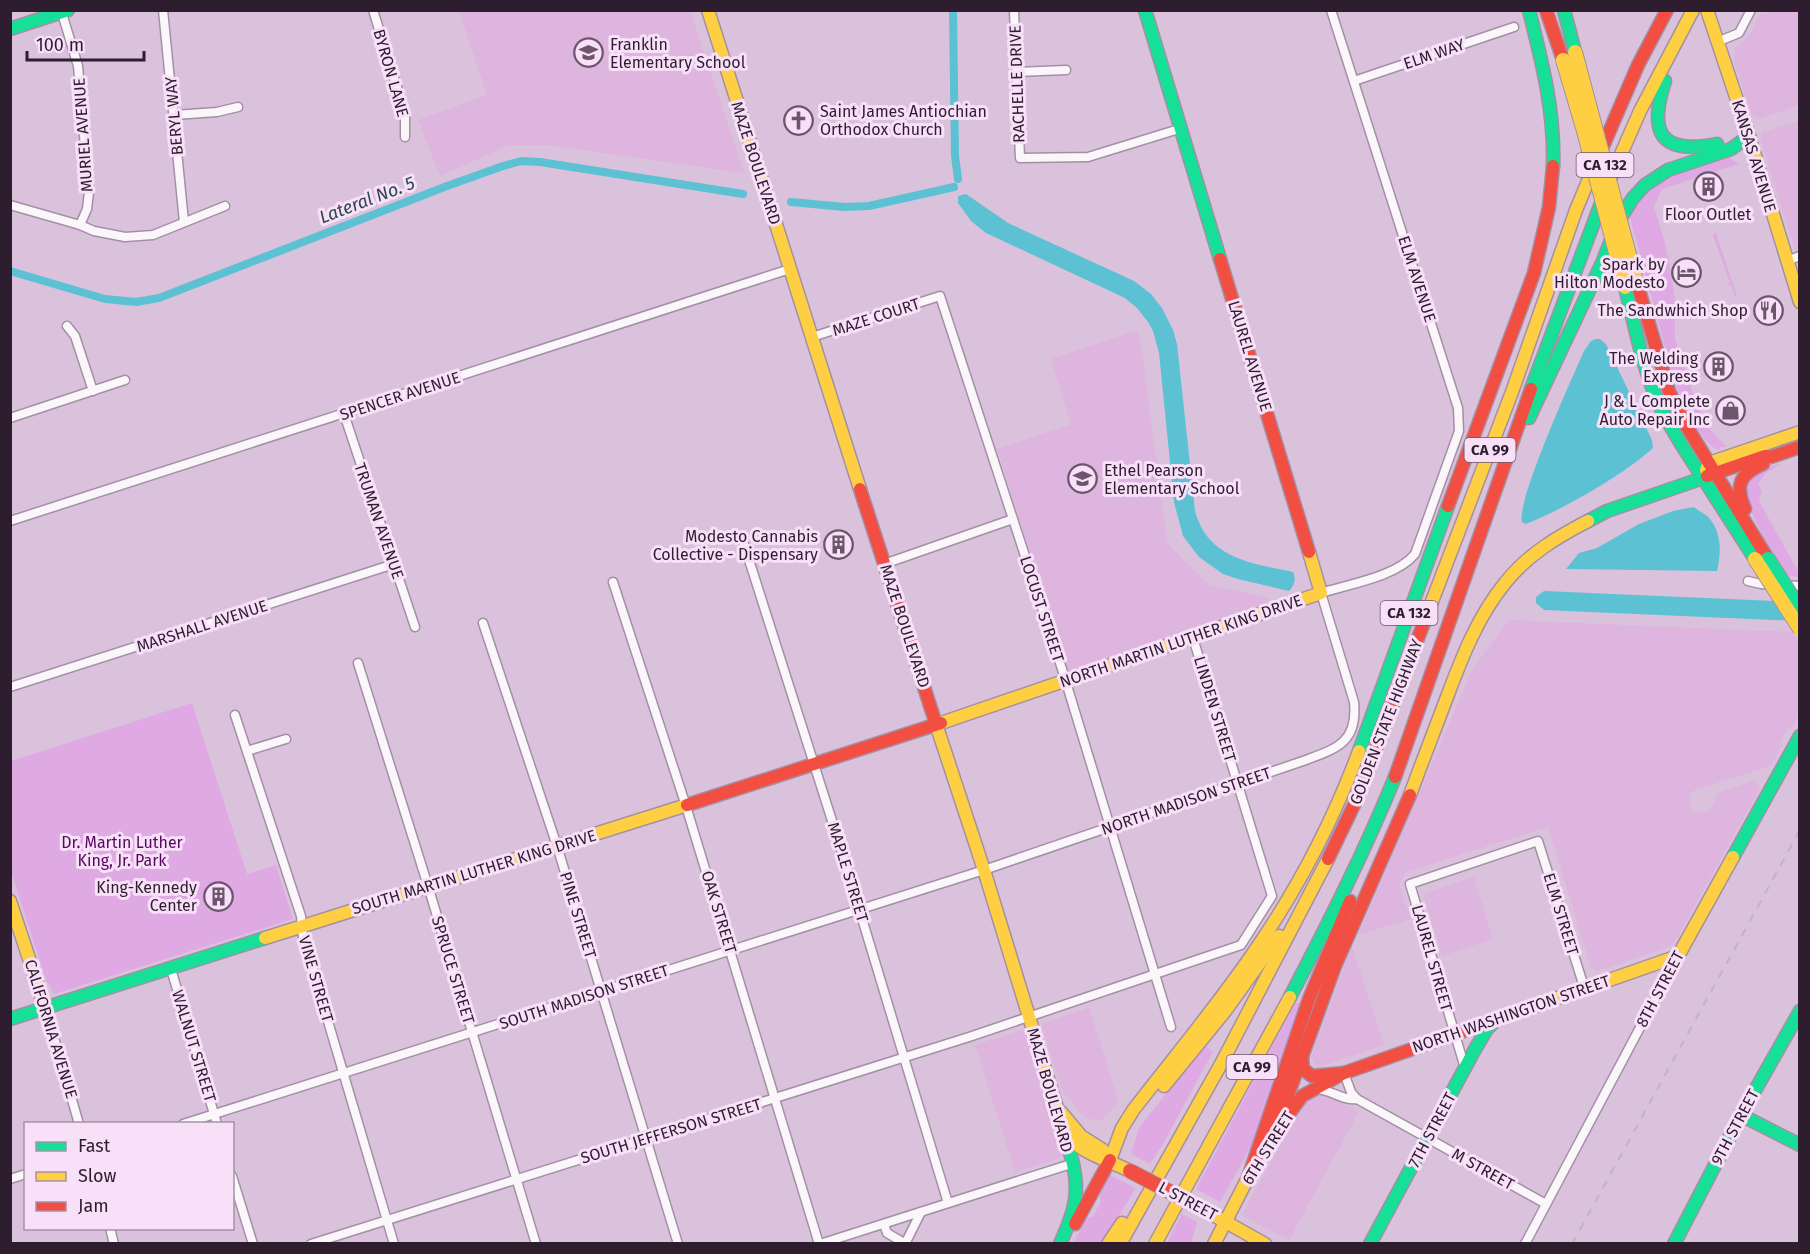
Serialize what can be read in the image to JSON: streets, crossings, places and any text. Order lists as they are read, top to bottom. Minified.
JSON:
{"streets":{"main road":["KANSAS AVENUE","MAZE BOULEVARD","CA 132","LAUREL AVENUE","CA 99","NORTH MARTIN LUTHER KING DRIVE","GOLDEN STATE HIGHWAY","SOUTH MARTIN LUTHER KING DRIVE","8TH STREET","NORTH WASHINGTON STREET","CALIFORNIA AVENUE","9TH STREET","7TH STREET","6TH STREET","L STREET"],"street":["ELM WAY","BYRON LANE","RACHELLE DRIVE","BERYL WAY","MURIEL AVENUE","ELM AVENUE","MAZE COURT","SPENCER AVENUE","TRUMAN AVENUE","LOCUST STREET","MARSHALL AVENUE","LINDEN STREET","NORTH MADISON STREET","MAPLE STREET","OAK STREET","ELM STREET","PINE STREET","LAUREL STREET","SPRUCE STREET","VINE STREET","SOUTH MADISON STREET","WALNUT STREET","SOUTH JEFFERSON STREET","M STREET"]},"crossings":[["ELM WAY","ELM AVENUE"],["RACHELLE DRIVE","LAUREL AVENUE"],["MAZE BOULEVARD","MAZE COURT"],["MAZE BOULEVARD","SPENCER AVENUE"],["MAZE BOULEVARD","NORTH MARTIN LUTHER KING DRIVE"],["MAZE BOULEVARD","NORTH MADISON STREET"],["MAZE BOULEVARD","SOUTH MARTIN LUTHER KING DRIVE"],["MAZE BOULEVARD","SOUTH MADISON STREET"],["MAZE BOULEVARD","SOUTH JEFFERSON STREET"],["MAZE BOULEVARD","L STREET"],["CA 132","L STREET"],["ELM AVENUE","NORTH MARTIN LUTHER KING DRIVE"],["MAZE COURT","LOCUST STREET"],["LAUREL AVENUE","NORTH MARTIN LUTHER KING DRIVE"],["LAUREL AVENUE","NORTH MADISON STREET"],["SPENCER AVENUE","TRUMAN AVENUE"],["TRUMAN AVENUE","MARSHALL AVENUE"],["LOCUST STREET","NORTH MARTIN LUTHER KING DRIVE"],["LOCUST STREET","NORTH MADISON STREET"],["LOCUST STREET","SOUTH JEFFERSON STREET"],["NORTH MARTIN LUTHER KING DRIVE","LINDEN STREET"],["NORTH MARTIN LUTHER KING DRIVE","SOUTH MARTIN LUTHER KING DRIVE"],["LINDEN STREET","NORTH MADISON STREET"],["LINDEN STREET","SOUTH JEFFERSON STREET"],["NORTH MADISON STREET","SOUTH MADISON STREET"],["SOUTH MARTIN LUTHER KING DRIVE","MAPLE STREET"],["SOUTH MARTIN LUTHER KING DRIVE","OAK STREET"],["SOUTH MARTIN LUTHER KING DRIVE","PINE STREET"],["SOUTH MARTIN LUTHER KING DRIVE","SPRUCE STREET"],["SOUTH MARTIN LUTHER KING DRIVE","VINE STREET"],["SOUTH MARTIN LUTHER KING DRIVE","CALIFORNIA AVENUE"],["SOUTH MARTIN LUTHER KING DRIVE","WALNUT STREET"],["MAPLE STREET","SOUTH MADISON STREET"],["MAPLE STREET","SOUTH JEFFERSON STREET"],["OAK STREET","SOUTH MADISON STREET"],["OAK STREET","SOUTH JEFFERSON STREET"],["ELM STREET","LAUREL STREET"],["ELM STREET","NORTH WASHINGTON STREET"],["PINE STREET","SOUTH MADISON STREET"],["PINE STREET","SOUTH JEFFERSON STREET"],["LAUREL STREET","NORTH WASHINGTON STREET"],["LAUREL STREET","7TH STREET"],["SPRUCE STREET","SOUTH MADISON STREET"],["SPRUCE STREET","SOUTH JEFFERSON STREET"],["VINE STREET","SOUTH MADISON STREET"],["VINE STREET","SOUTH JEFFERSON STREET"],["8TH STREET","NORTH WASHINGTON STREET"],["8TH STREET","M STREET"],["SOUTH MADISON STREET","WALNUT STREET"],["NORTH WASHINGTON STREET","7TH STREET"],["NORTH WASHINGTON STREET","6TH STREET"],["7TH STREET","M STREET"],["6TH STREET","M STREET"],["6TH STREET","L STREET"]],"water":["Lateral No. 5"],"parks":["Dr. Martin Luther King, Jr. Park"],"places":{"school or university":["Franklin Elementary School","Ethel Pearson Elementary School"],"church":["Saint James Antiochian Orthodox Church"],"building":["Floor Outlet","The Welding Express","Modesto Cannabis Collective - Dispensary","King-Kennedy Center"],"hotel":["Spark by Hilton Modesto"],"restaurant":["The Sandwhich Shop"],"shop":["J & L Complete Auto Repair Inc"]},"legend":["Fast","Slow","Jam"],"scale_bar":"100 m"}
